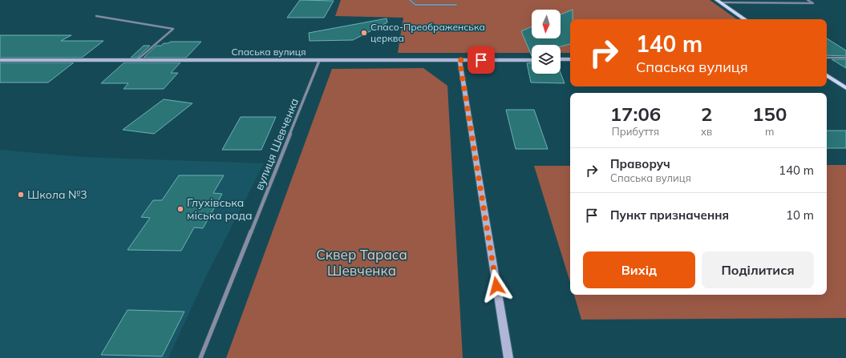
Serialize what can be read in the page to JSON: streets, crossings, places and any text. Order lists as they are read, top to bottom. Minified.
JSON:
{"streets":{"street":["Спаська вулиця","вулиця Шевченка"]},"crossings":[["Спаська вулиця","вулиця Шевченка"]],"parks":["Сквер Тараса Шевченка"],"places":["Спасо-Преображенська церква","Школа №3","Глухівська міська рада"],"north":"bottom","page":{"turn":["140 m","Спаська вулиця"],"eta":["17:06","Прибуття","2","хв","150","m"],"list":[{"name":"Праворуч","note":"Спаська вулиця","value":"140 m"},{"name":"Пункт призначення","value":"10 m"}],"buttons":["Вихід","Поділитися"]}}
